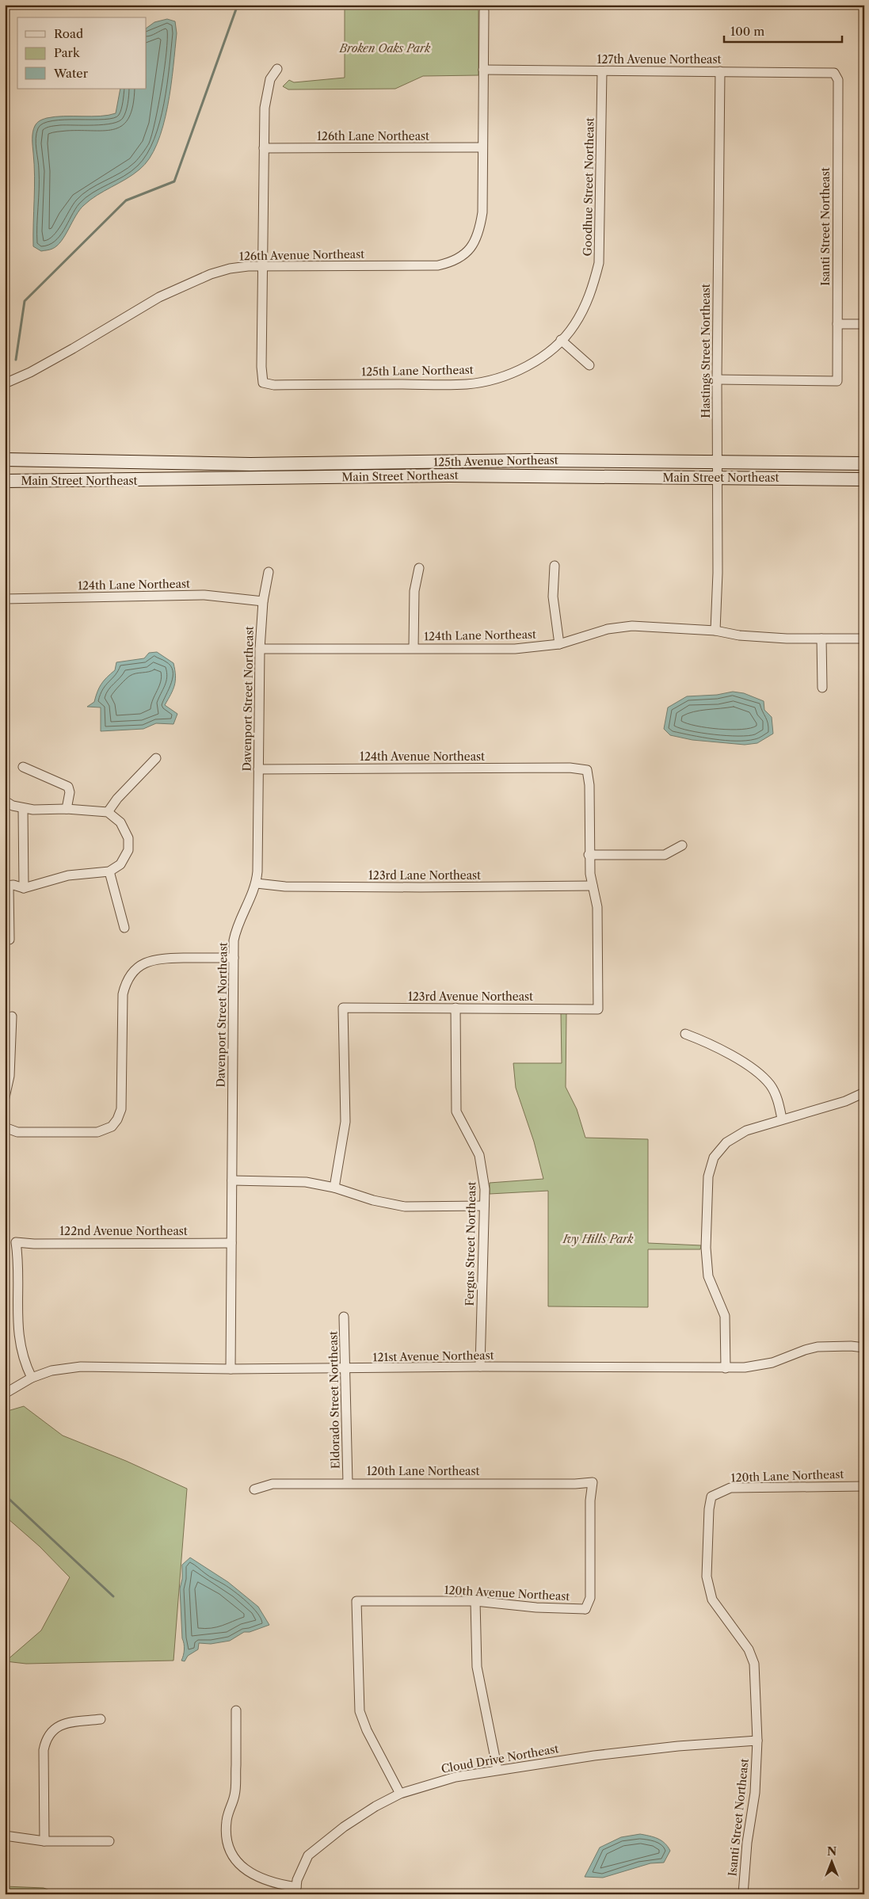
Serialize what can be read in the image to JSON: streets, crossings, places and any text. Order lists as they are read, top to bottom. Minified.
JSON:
{"streets":{"main road":["125th Avenue Northeast","Main Street Northeast"],"street":["127th Avenue Northeast","126th Lane Northeast","Goodhue Street Northeast","Isanti Street Northeast","126th Avenue Northeast","Hastings Street Northeast","125th Lane Northeast","124th Lane Northeast","Davenport Street Northeast","124th Avenue Northeast","123rd Lane Northeast","123rd Avenue Northeast","122nd Avenue Northeast","Fergus Street Northeast","121st Avenue Northeast","Eldorado Street Northeast","120th Lane Northeast","120th Avenue Northeast","Cloud Drive Northeast"]},"crossings":[["127th Avenue Northeast","Goodhue Street Northeast"],["127th Avenue Northeast","Isanti Street Northeast"],["127th Avenue Northeast","Hastings Street Northeast"],["126th Lane Northeast","126th Avenue Northeast"],["Goodhue Street Northeast","125th Lane Northeast"],["Isanti Street Northeast","Hastings Street Northeast"],["Isanti Street Northeast","120th Lane Northeast"],["Isanti Street Northeast","Cloud Drive Northeast"],["126th Avenue Northeast","125th Lane Northeast"],["Hastings Street Northeast","125th Avenue Northeast"],["Hastings Street Northeast","Main Street Northeast"],["Hastings Street Northeast","124th Lane Northeast"],["125th Avenue Northeast","Main Street Northeast"],["124th Lane Northeast","Davenport Street Northeast"],["Davenport Street Northeast","124th Avenue Northeast"],["Davenport Street Northeast","123rd Lane Northeast"],["Davenport Street Northeast","122nd Avenue Northeast"],["Davenport Street Northeast","121st Avenue Northeast"],["123rd Lane Northeast","123rd Avenue Northeast"],["123rd Avenue Northeast","Fergus Street Northeast"],["122nd Avenue Northeast","121st Avenue Northeast"],["Fergus Street Northeast","121st Avenue Northeast"],["121st Avenue Northeast","Eldorado Street Northeast"],["Eldorado Street Northeast","120th Lane Northeast"],["120th Lane Northeast","120th Avenue Northeast"],["120th Avenue Northeast","Cloud Drive Northeast"]],"parks":["Broken Oaks Park","Ivy Hills Park"],"legend":["Road","Park","Water"],"scale_bar":"100 m","north":"top"}
